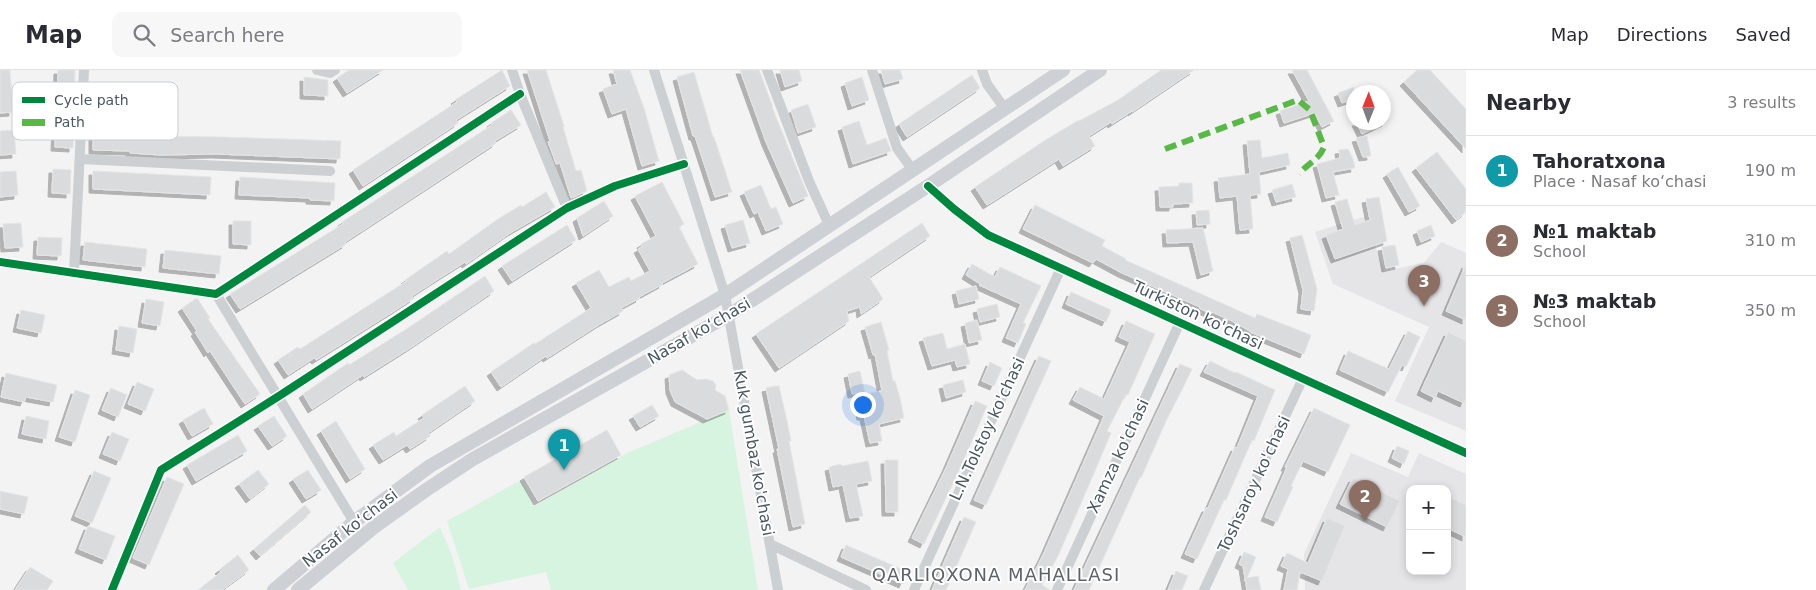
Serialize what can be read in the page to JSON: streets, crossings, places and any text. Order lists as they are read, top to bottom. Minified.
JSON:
{"streets":{"main road":["Nasaf ko‘chasi"],"street":["Turkiston ko'chasi","L.N.Tolstoy ko'chasi","Kuk gumbaz ko'chasi","Xamza ko'chasi","Toshsaroy ko'chasi"]},"crossings":[["Turkiston ko'chasi","Nasaf ko‘chasi"],["Turkiston ko'chasi","L.N.Tolstoy ko'chasi"],["Turkiston ko'chasi","Xamza ko'chasi"],["Turkiston ko'chasi","Toshsaroy ko'chasi"],["Nasaf ko‘chasi","Kuk gumbaz ko'chasi"]],"districts":["QARLIQXONA MAHALLASI"],"legend":["Cycle path","Path"],"north":"top","page":{"header":"Map","search":"Search here","nav":["Map","Directions","Saved"],"heading":["Nearby","3 results"],"list":[{"mark":"1","name":"Tahoratxona","note":"Place · Nasaf ko‘chasi","value":"190 m"},{"mark":"2","name":"№1 maktab","note":"School","value":"310 m"},{"mark":"3","name":"№3 maktab","note":"School","value":"350 m"}],"pins":["3","1","2"],"map_buttons":["+","−"]}}
